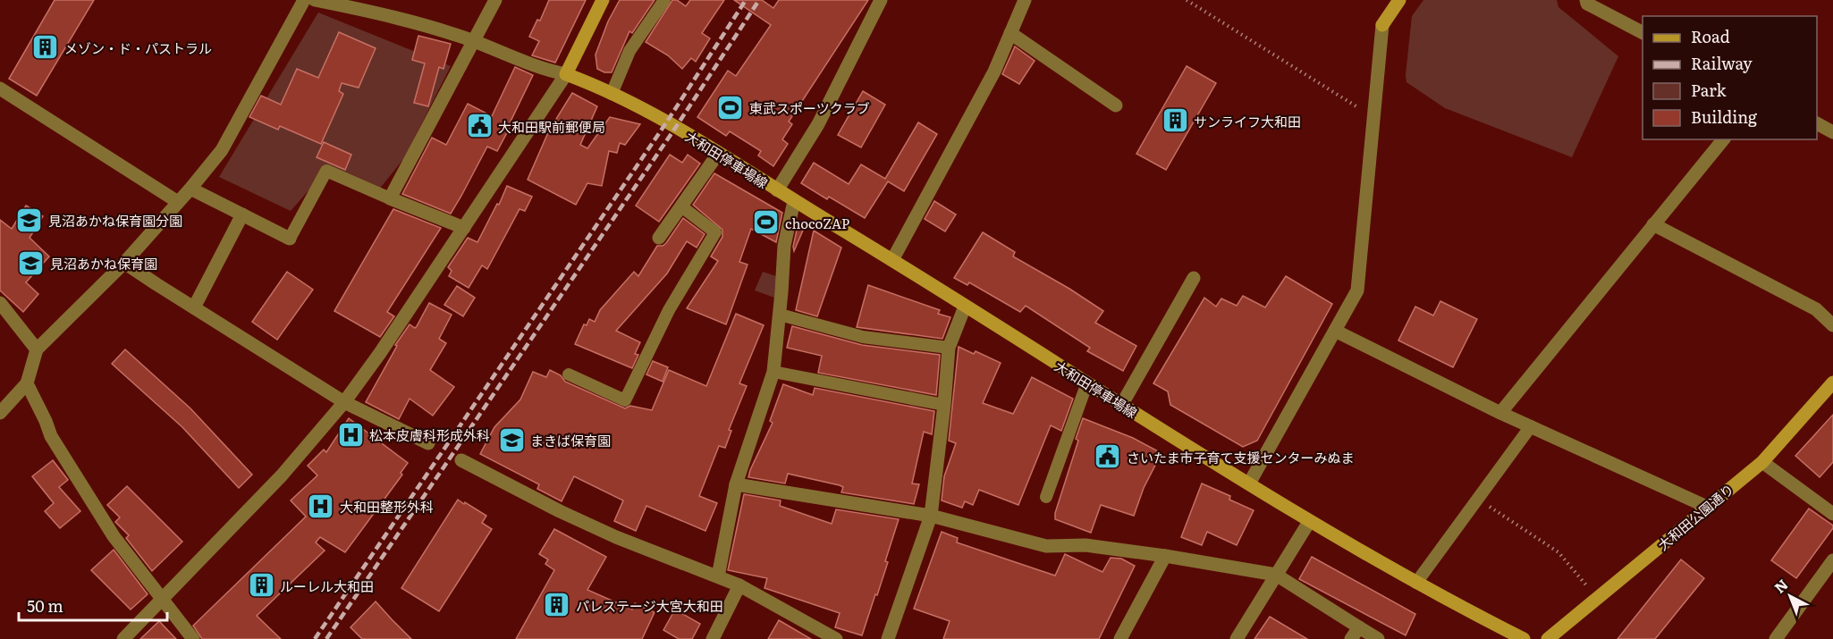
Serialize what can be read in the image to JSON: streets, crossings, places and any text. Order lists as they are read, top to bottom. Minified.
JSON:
{"streets":{"main road":["大和田停車場線","大和田公園通り"]},"places":{"building":["メゾン・ド・パストラル","サンライフ大和田","ルーレル大和田","パレステージ大宮大和田"],"sports":["東武スポーツクラブ","chocoZAP"],"public building":["大和田駅前郵便局","さいたま市子育て支援センターみぬま"],"school or university":["見沼あかね保育園分園","見沼あかね保育園","まきば保育園"],"hospital":["松本皮膚科形成外科","大和田整形外科"]},"legend":["Road","Railway","Park","Building"],"scale_bar":"50 m","north":"top left"}
